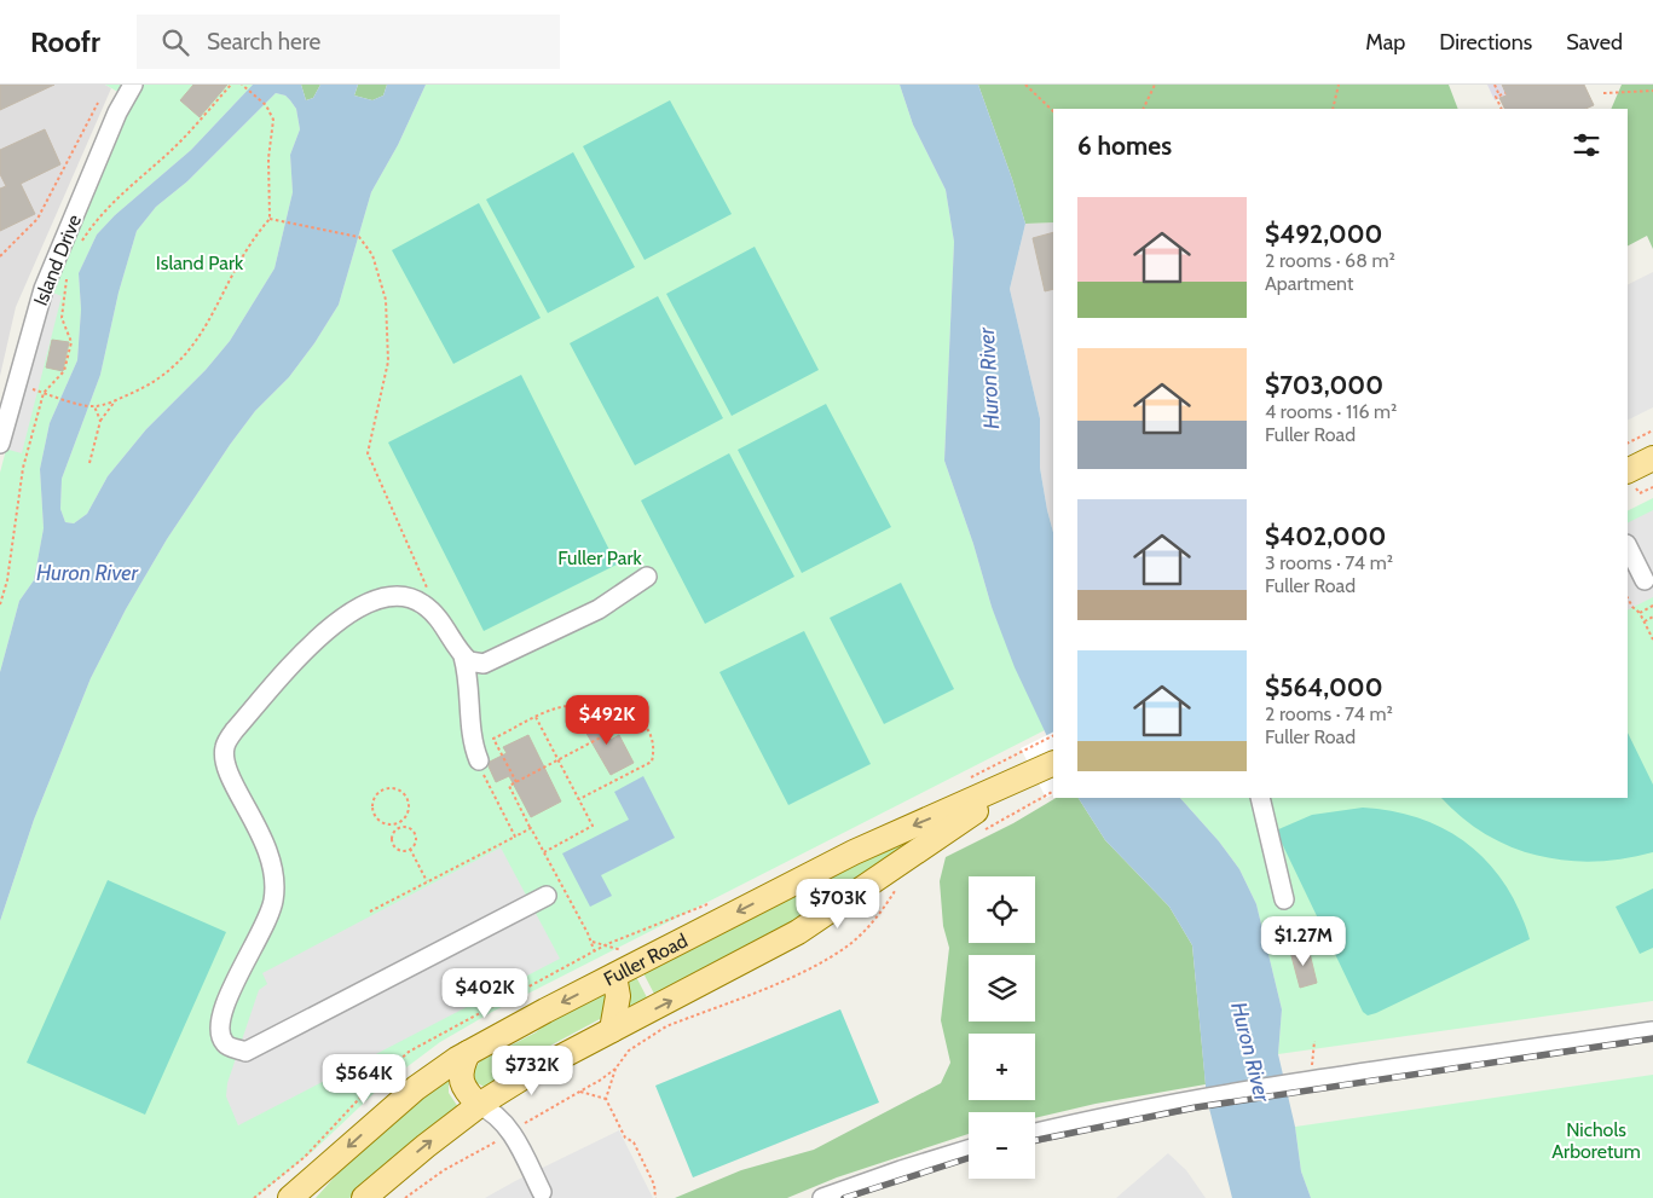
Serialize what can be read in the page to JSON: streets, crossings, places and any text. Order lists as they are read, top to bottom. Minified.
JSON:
{"streets":{"main road":["Fuller Road"],"street":["Island Drive"]},"water":["Huron River"],"parks":["Island Park","Fuller Park","Nichols Arboretum"],"page":{"header":"Roofr","search":"Search here","nav":["Map","Directions","Saved"],"heading":"6 homes","list":[{"name":"$492,000","note":"2 rooms · 68 m² · Apartment"},{"name":"$703,000","note":"4 rooms · 116 m² · Fuller Road"},{"name":"$402,000","note":"3 rooms · 74 m² · Fuller Road"},{"name":"$564,000","note":"2 rooms · 74 m² · Fuller Road"}],"price":["$492K","$703K","$1.27M","$402K","$732K","$564K"],"map_buttons":["+","−"]}}
